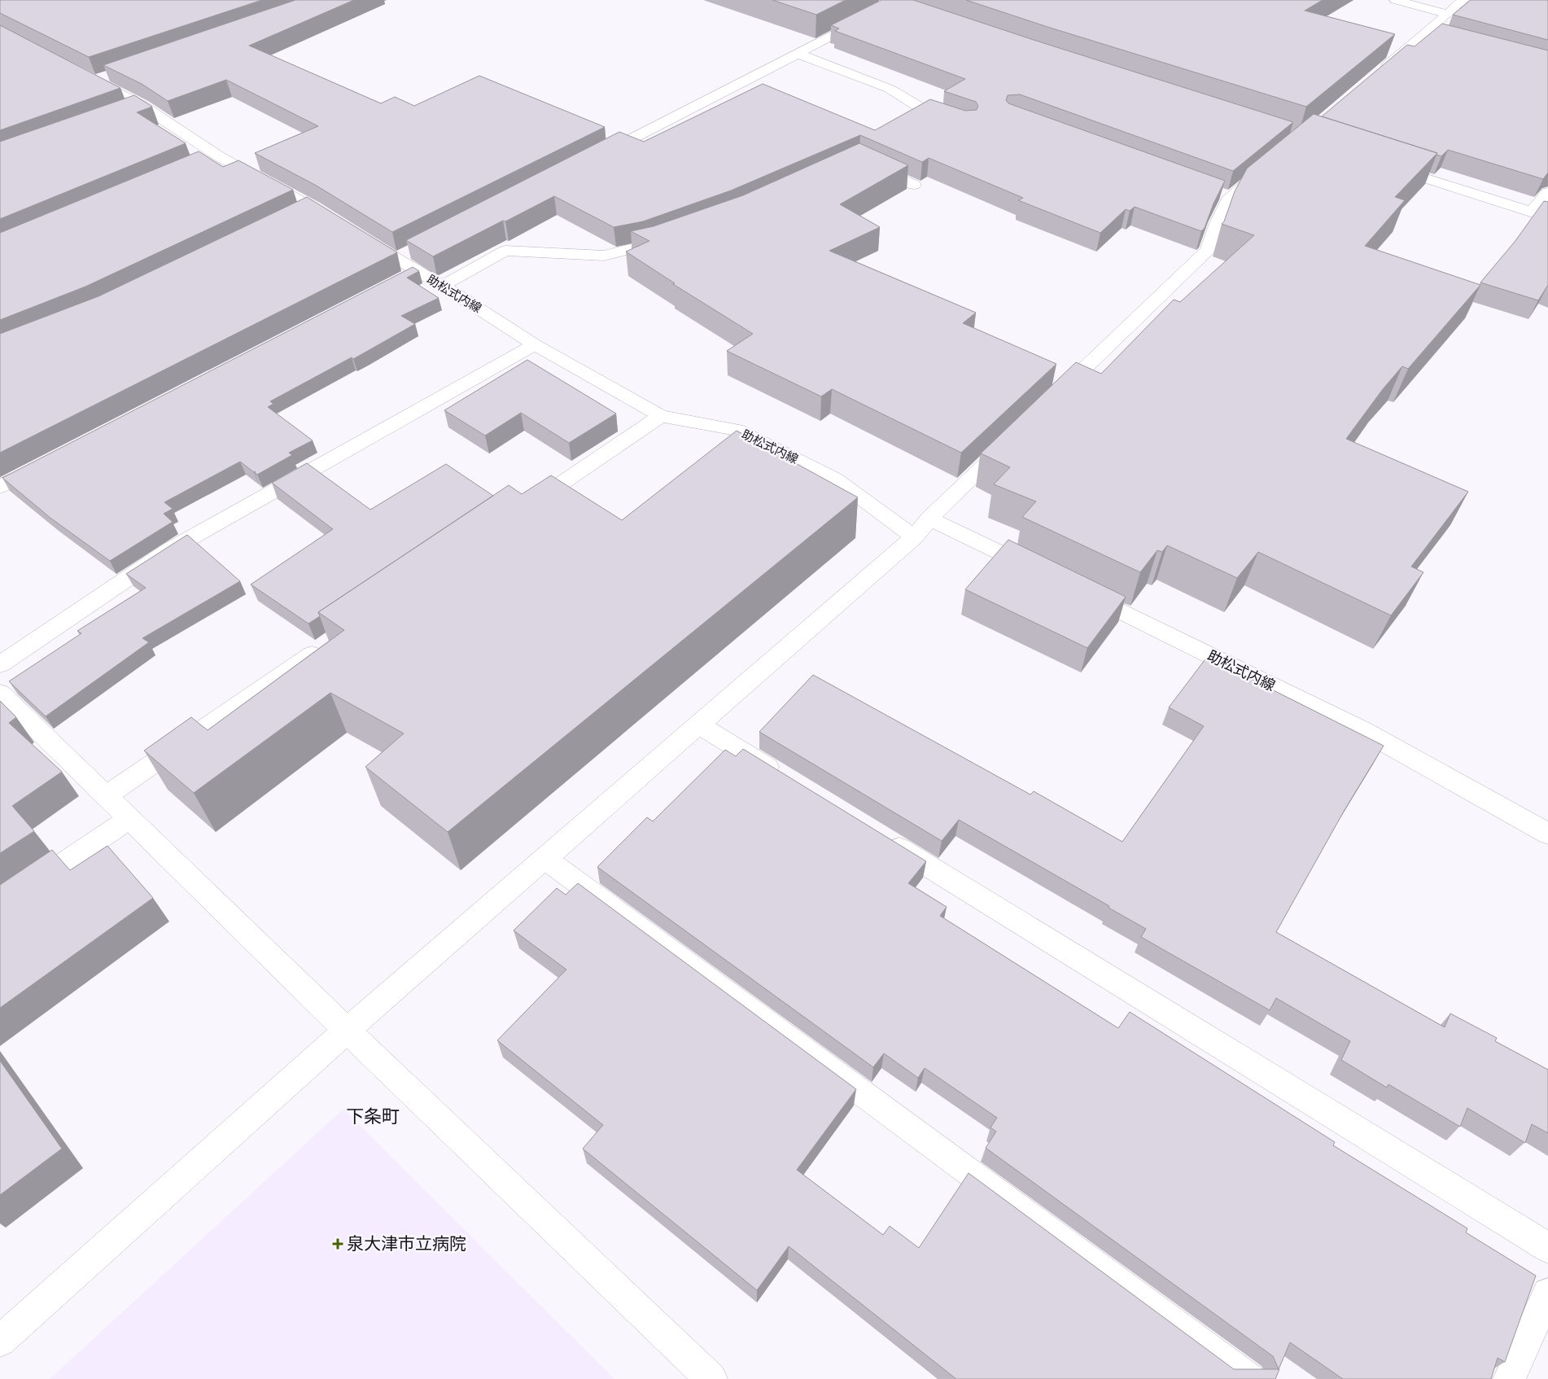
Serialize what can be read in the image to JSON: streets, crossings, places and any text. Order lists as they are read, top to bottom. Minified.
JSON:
{"streets":{"street":["助松式内線"]},"districts":["下条町"],"places":{"health":["泉大津市立病院"]}}
